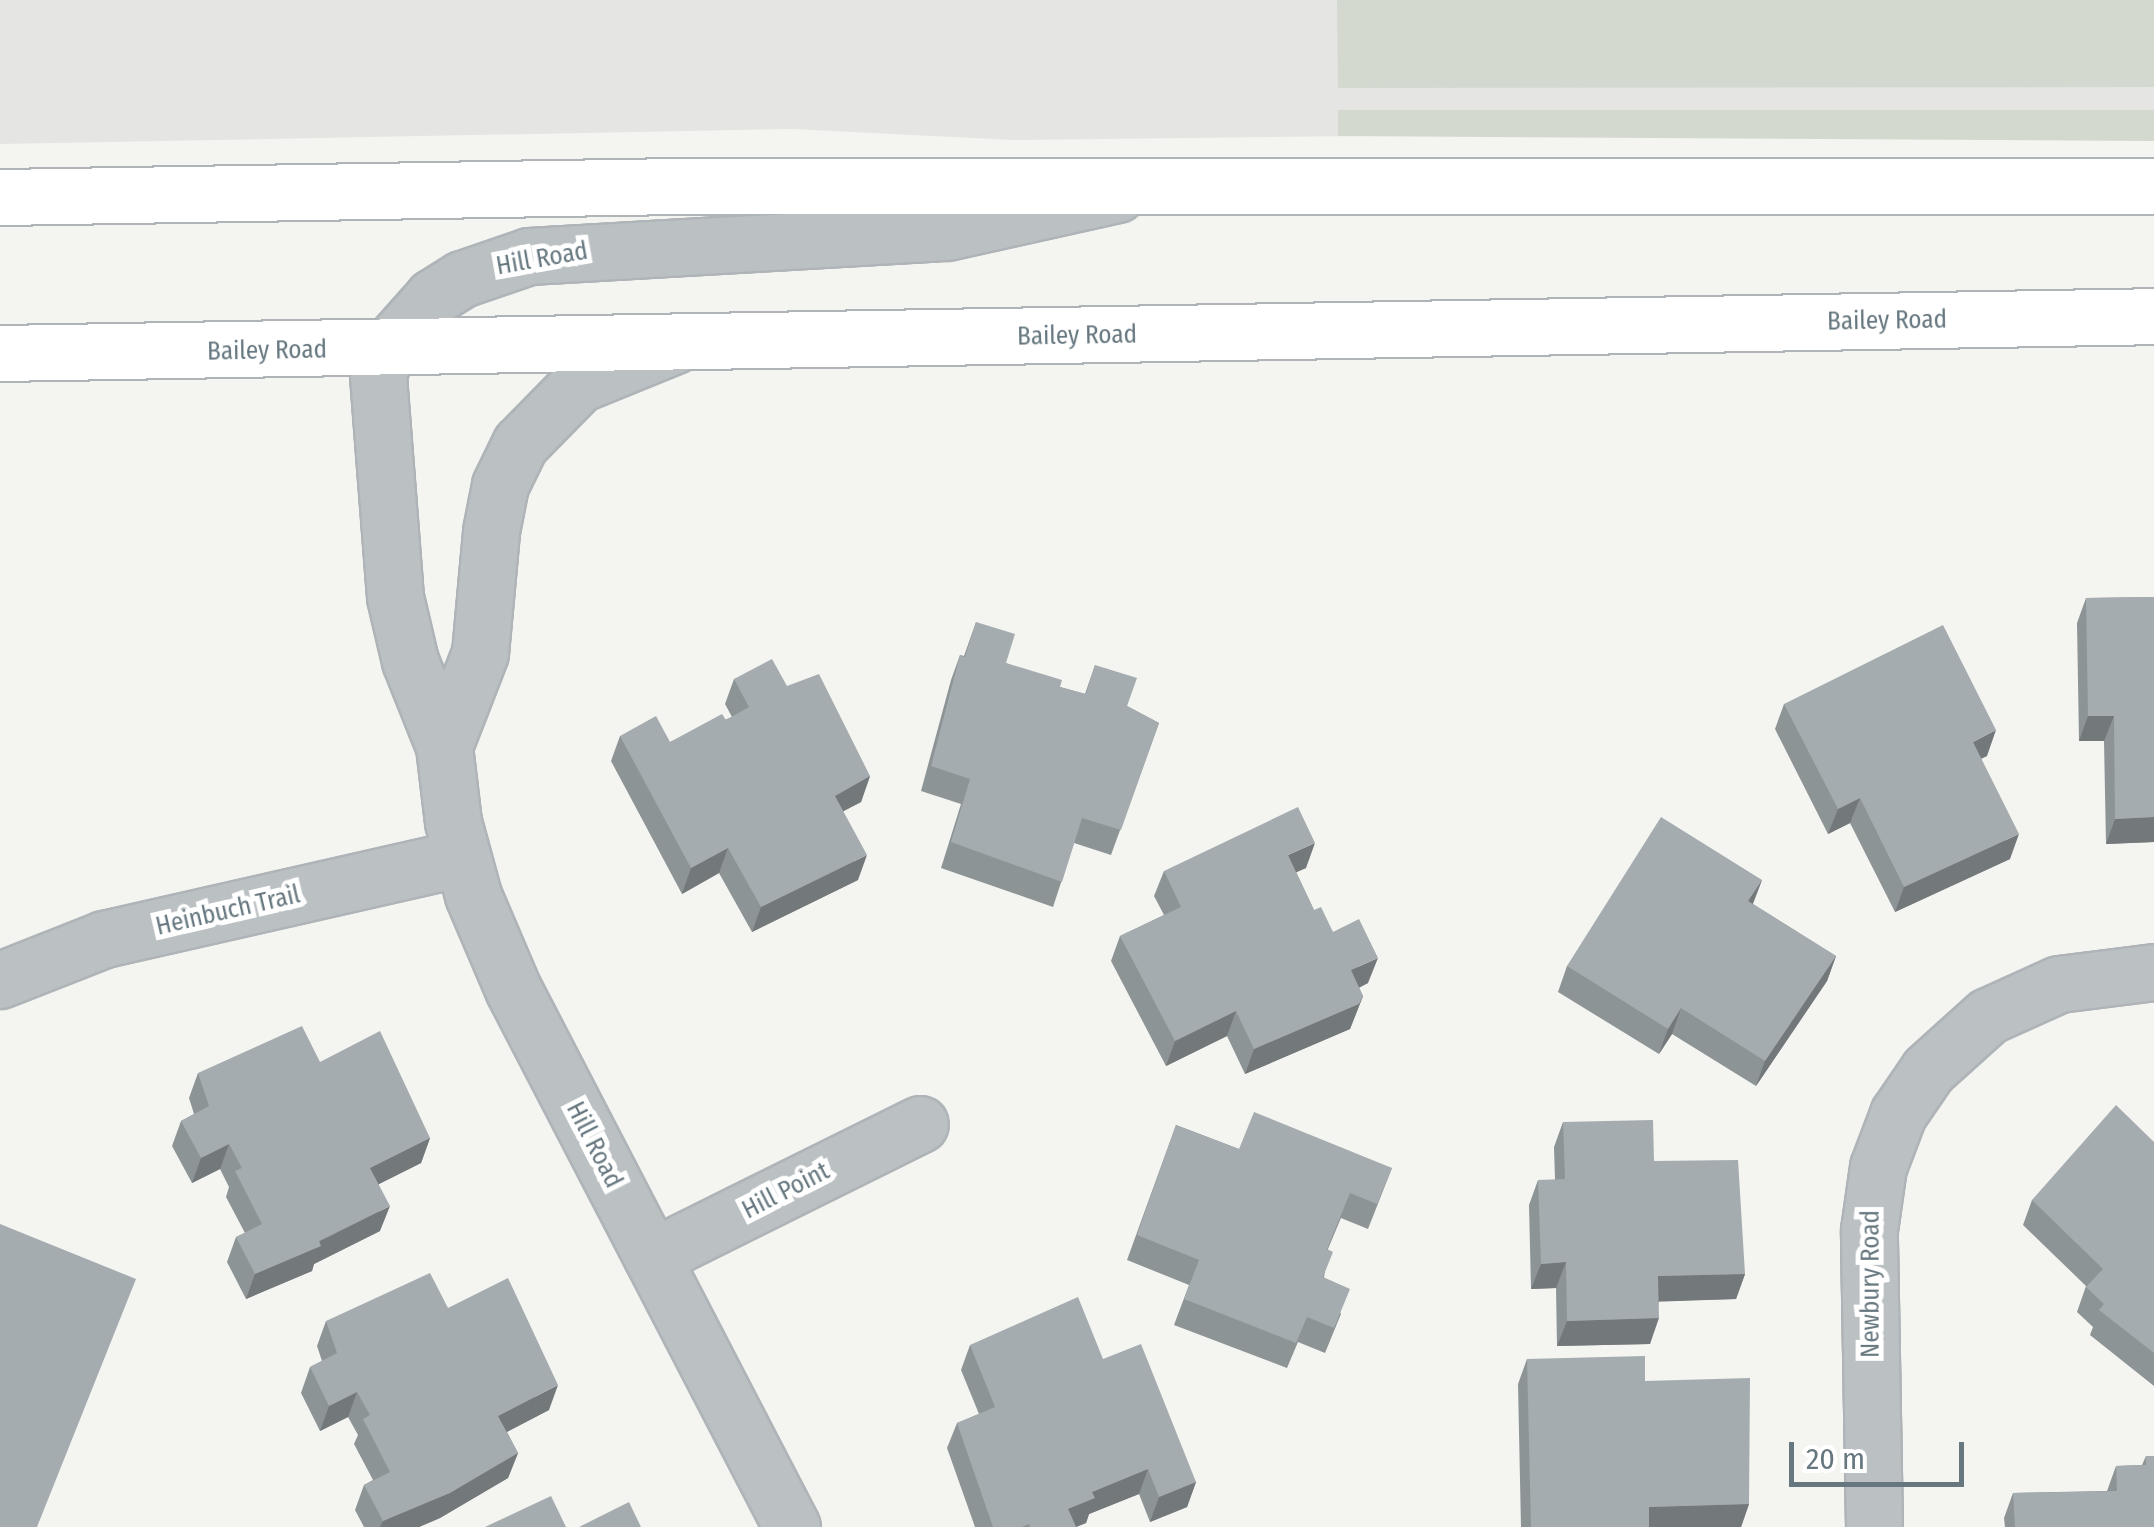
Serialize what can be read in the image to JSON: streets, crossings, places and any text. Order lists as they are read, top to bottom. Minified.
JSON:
{"streets":{"main road":["Bailey Road"],"street":["Hill Road","Heinbuch Trail","Hill Point","Newbury Road"]},"crossings":[["Hill Road","Bailey Road"],["Hill Road","Heinbuch Trail"],["Hill Road","Hill Point"]],"scale_bar":"20 m"}
